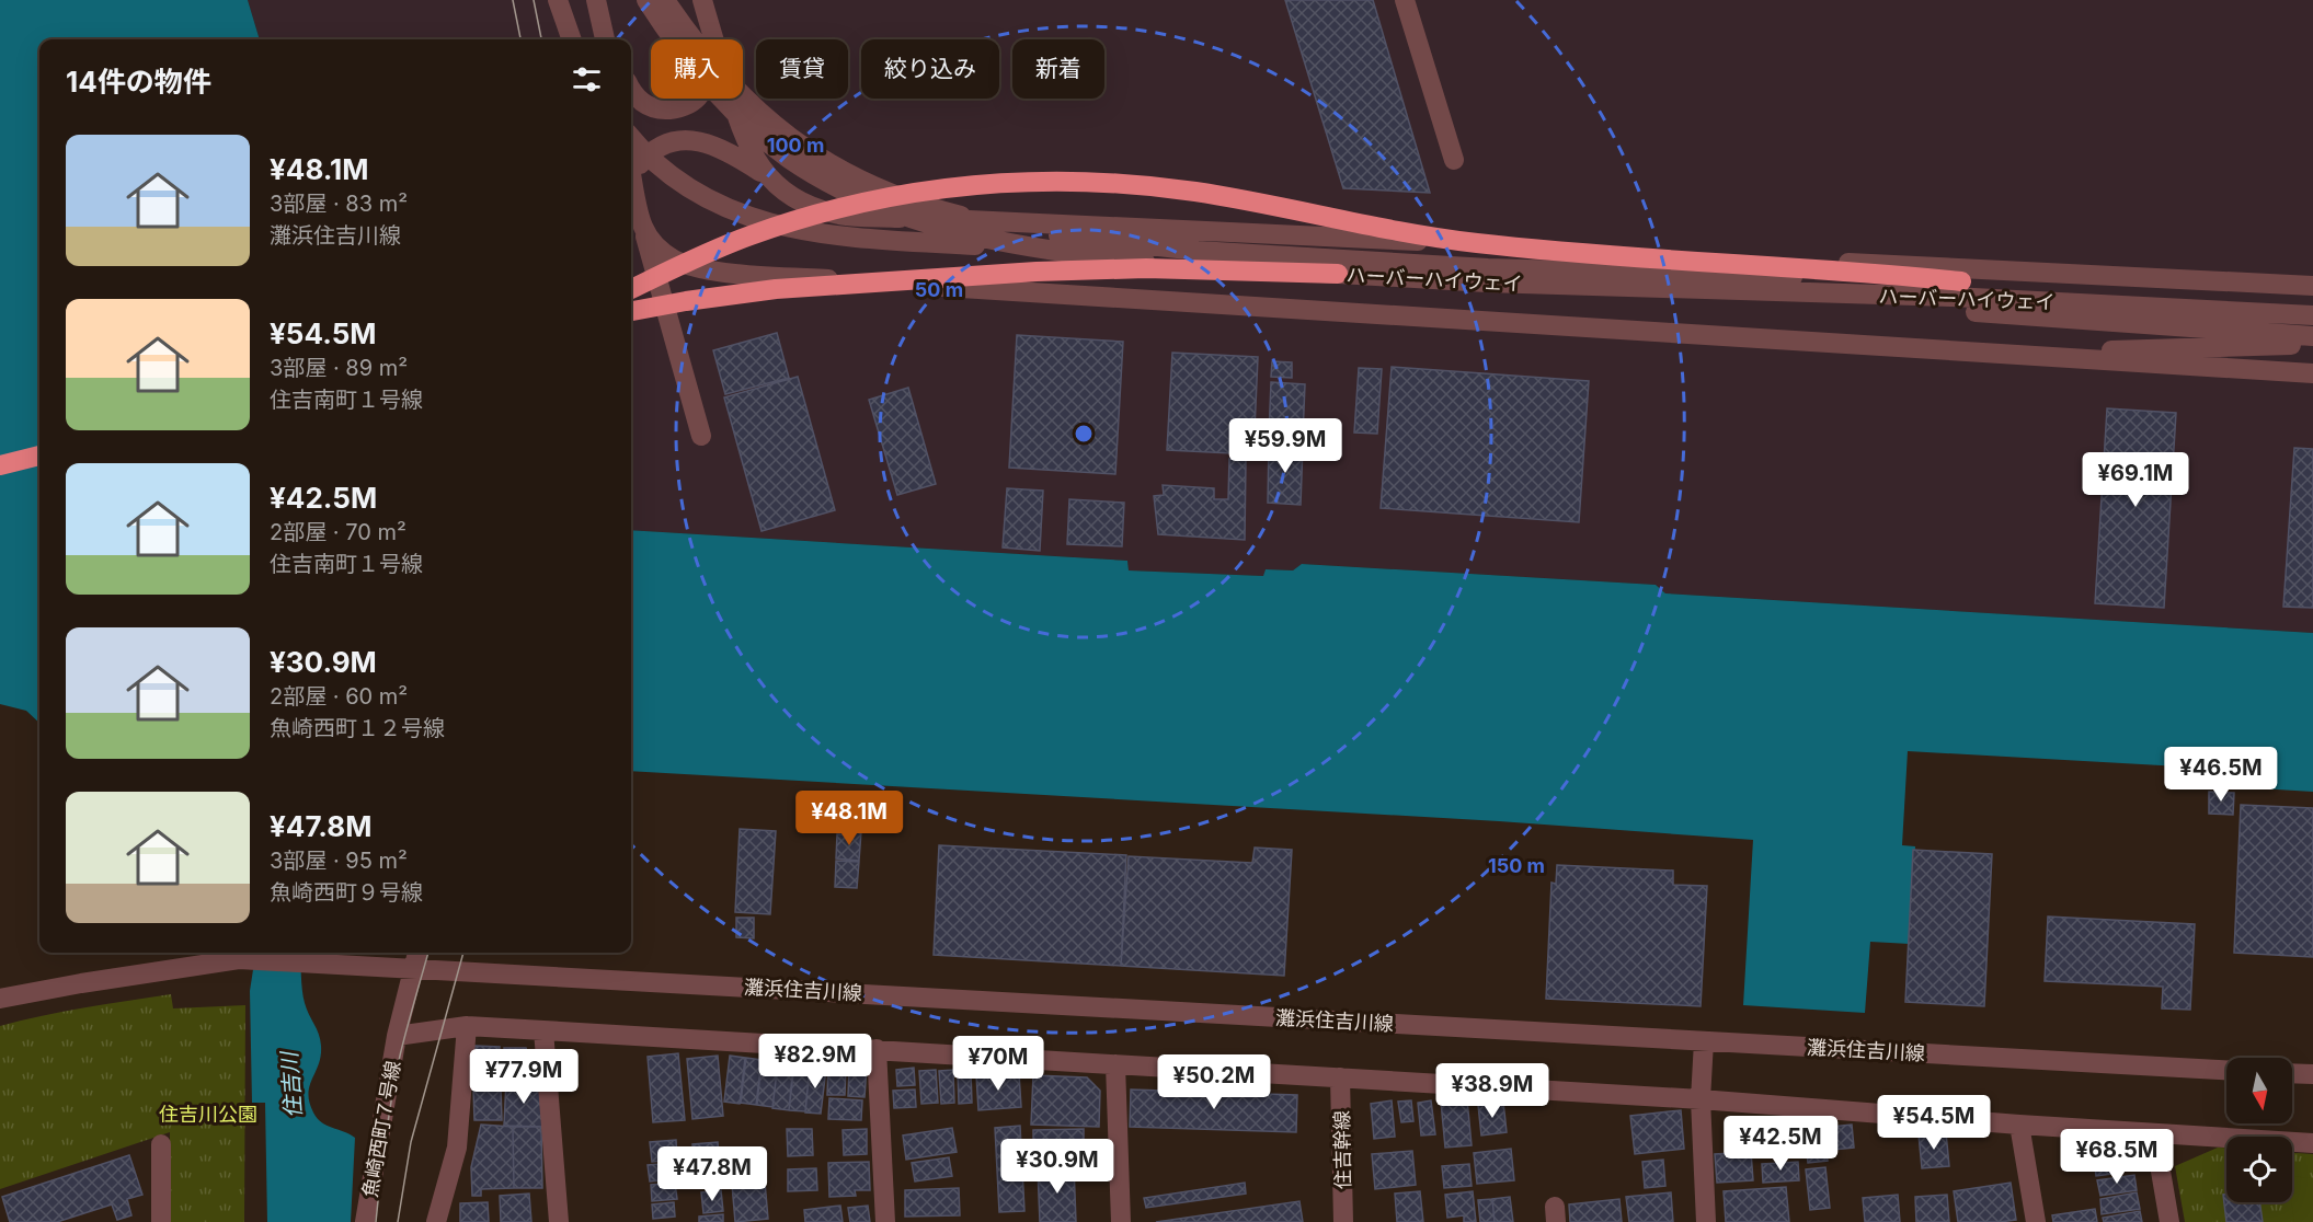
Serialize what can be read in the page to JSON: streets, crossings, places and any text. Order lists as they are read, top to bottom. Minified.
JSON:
{"streets":{"street":["ハーバーハイウェイ","灘浜住吉川線","魚崎西町７号線","住吉幹線"]},"water":["住吉川"],"parks":["住吉川公園"],"north":"bottom","page":{"chip":["購入","賃貸","絞り込み","新着"],"heading":"14件の物件","list":[{"name":"¥48.1M","note":"3部屋 · 83 m² · 灘浜住吉川線"},{"name":"¥54.5M","note":"3部屋 · 89 m² · 住吉南町１号線"},{"name":"¥42.5M","note":"2部屋 · 70 m² · 住吉南町１号線"},{"name":"¥30.9M","note":"2部屋 · 60 m² · 魚崎西町１２号線"},{"name":"¥47.8M","note":"3部屋 · 95 m² · 魚崎西町９号線"}],"price":["¥59.9M","¥69.1M","¥46.5M","¥48.1M","¥82.9M","¥70M","¥77.9M","¥50.2M","¥38.9M","¥54.5M","¥42.5M","¥68.5M","¥30.9M","¥47.8M"]},"rings":["100 m","50 m","150 m"]}
